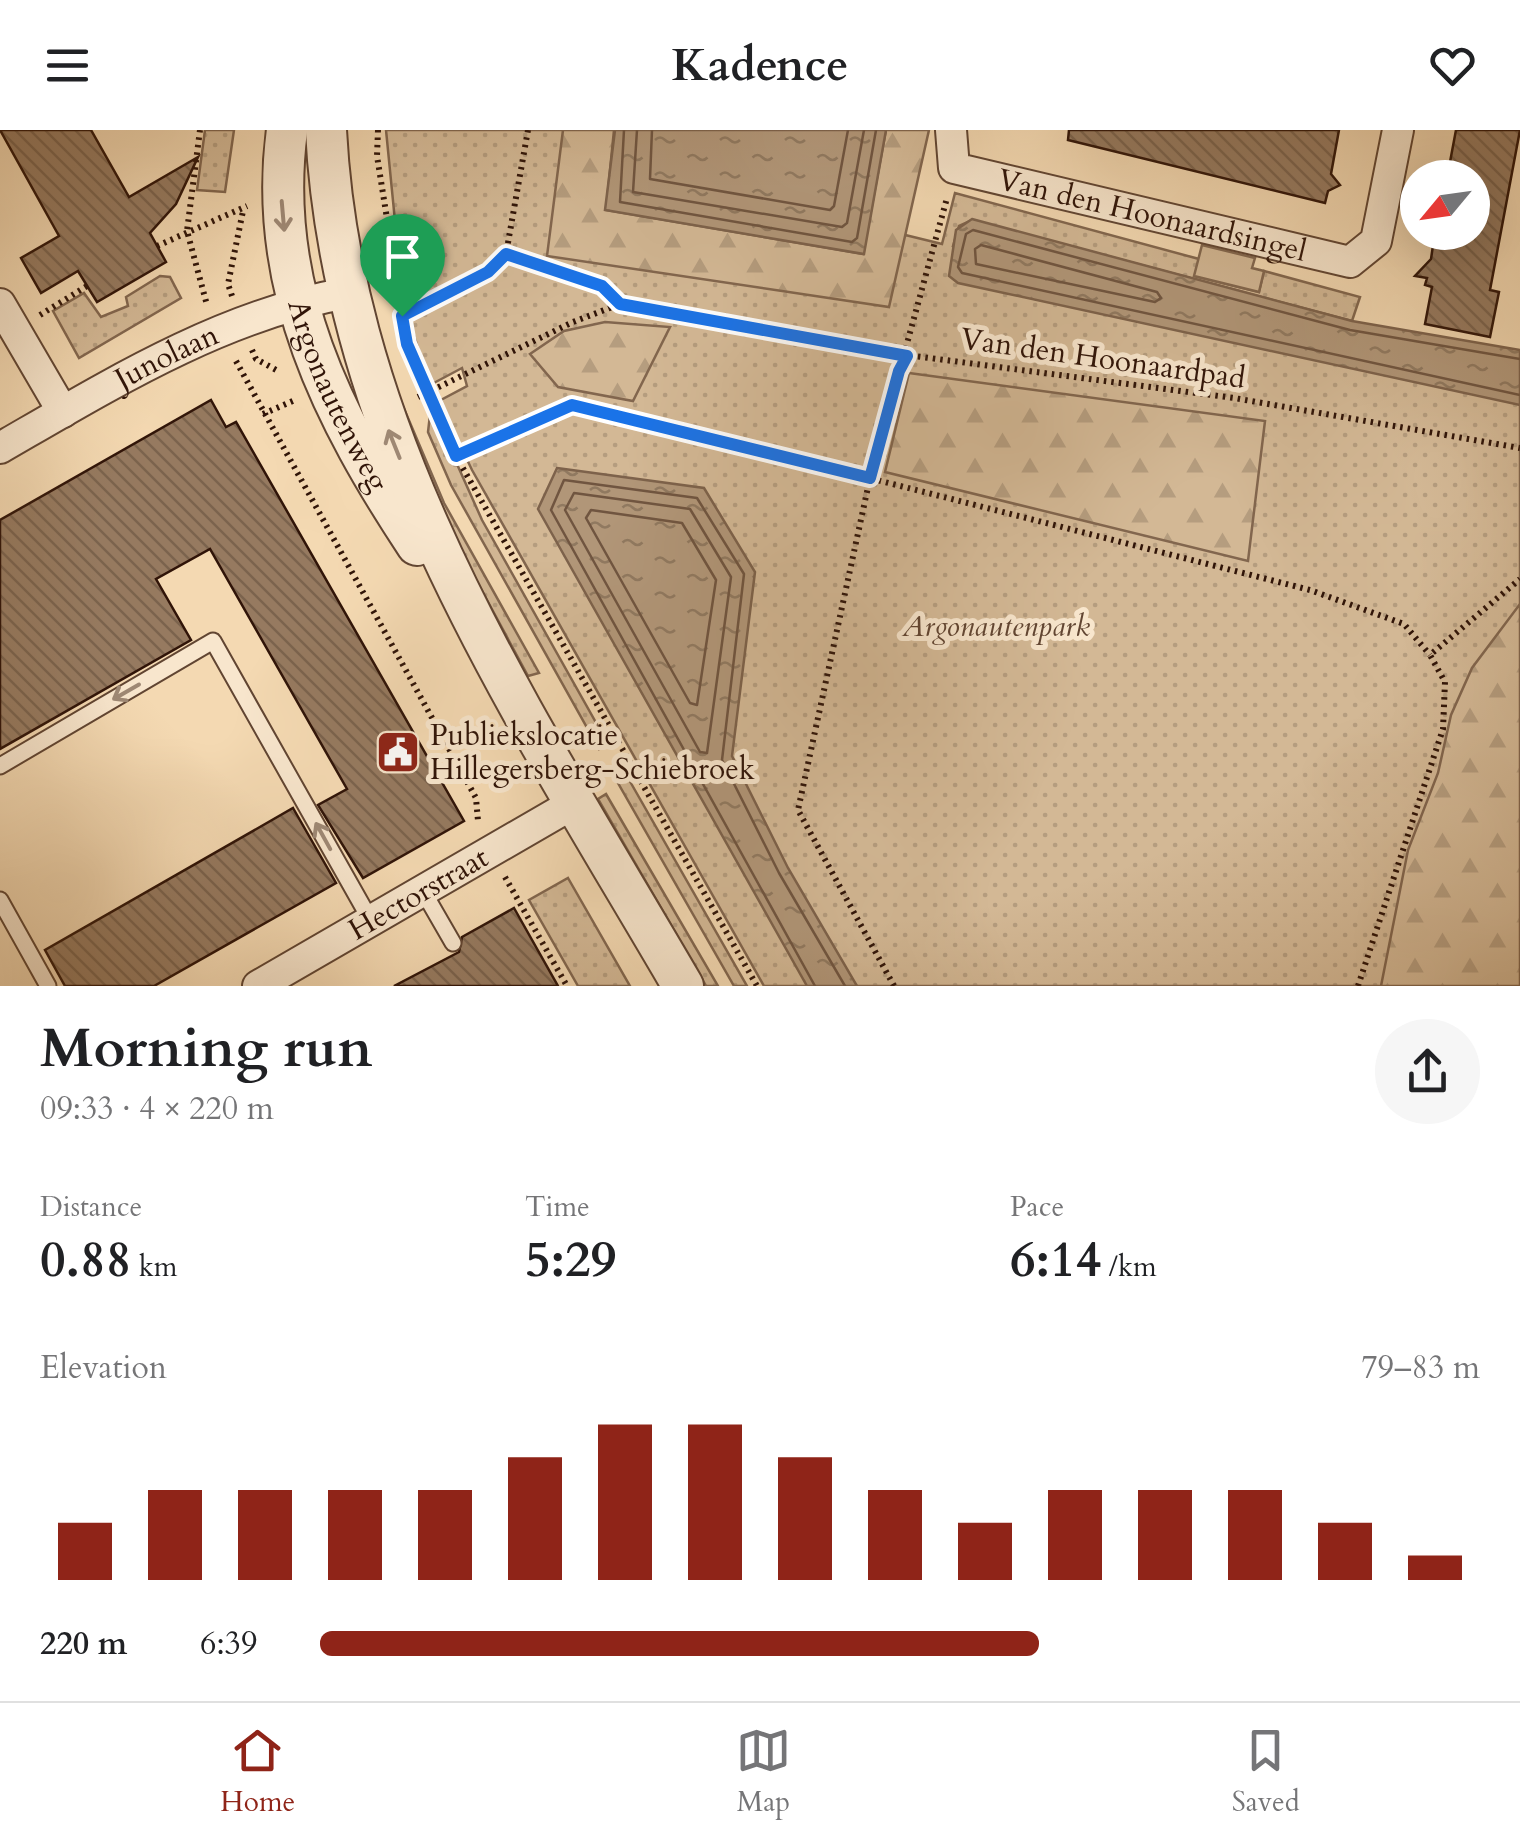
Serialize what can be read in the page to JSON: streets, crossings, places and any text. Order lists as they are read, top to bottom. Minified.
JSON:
{"streets":{"street":["Van den Hoonaardsingel","Junolaan","Argonautenweg","Hectorstraat"],"path":["Van den Hoonaardpad"]},"crossings":[["Junolaan","Argonautenweg"],["Argonautenweg","Hectorstraat"]],"parks":["Argonautenpark"],"places":{"public building":["Publiekslocatie Hillegersberg-Schiebroek"]},"north":"bottom left","page":{"header":"Kadence","heading":["Morning run","09:33 · 4 × 220 m"],"stats":[["Distance","0.88 km"],["Time","5:29"],["Pace","6:14 /km"]],"chart":["Elevation","79–83 m"],"list":[{"name":"220 m","note":"6:39"}],"tabs":["Home","Map","Saved"]}}
